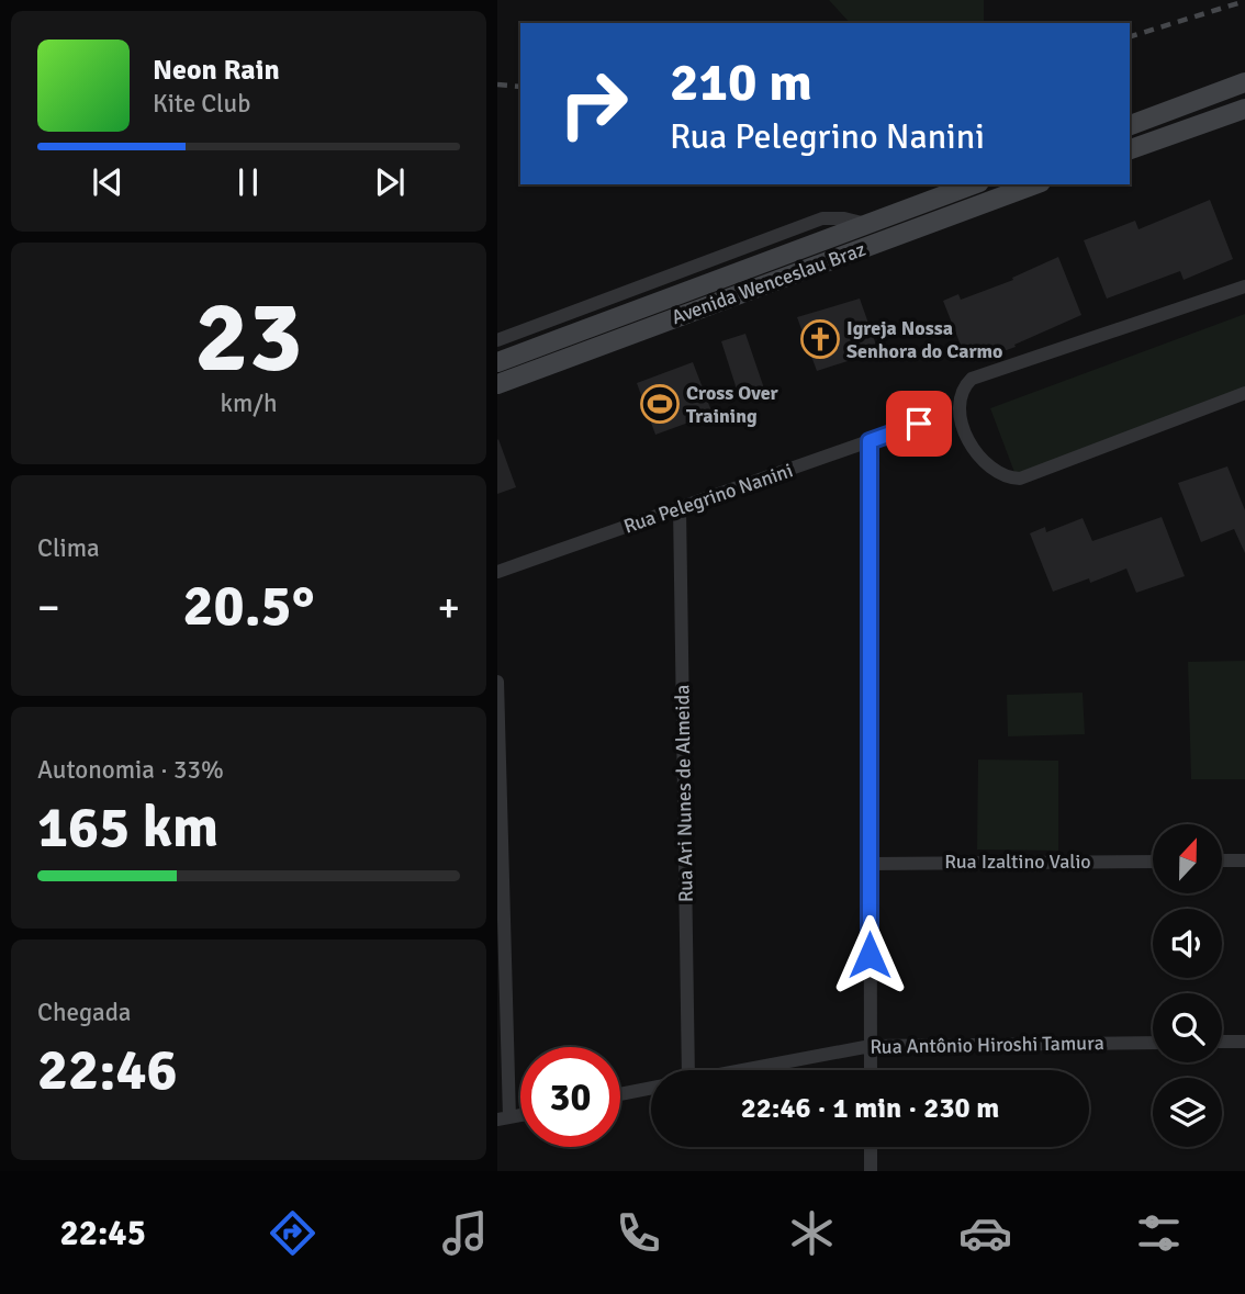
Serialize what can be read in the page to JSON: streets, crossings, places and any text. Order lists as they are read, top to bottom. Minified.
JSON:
{"streets":{"street":["Avenida Wenceslau Braz","Rua Pelegrino Nanini","Rua Ari Nunes de Almeida","Rua Izaltino Valio","Rua Antônio Hiroshi Tamura"]},"crossings":[["Rua Pelegrino Nanini","Rua Ari Nunes de Almeida"]],"places":{"church":["Igreja Nossa Senhora do Carmo"],"sports":["Cross Over Training"]},"north":"top","page":{"turn":["210 m","Rua Pelegrino Nanini"],"song":["Neon Rain","Kite Club"],"tile":[["23","km/h"],"Clima",["Autonomia · 33%","165 km"],["Chegada","22:46"]],"heat":["−","20.5°","+"],"limit":"30","trip":"22:46 · 1 min · 230 m","tabs":"22:45"}}
